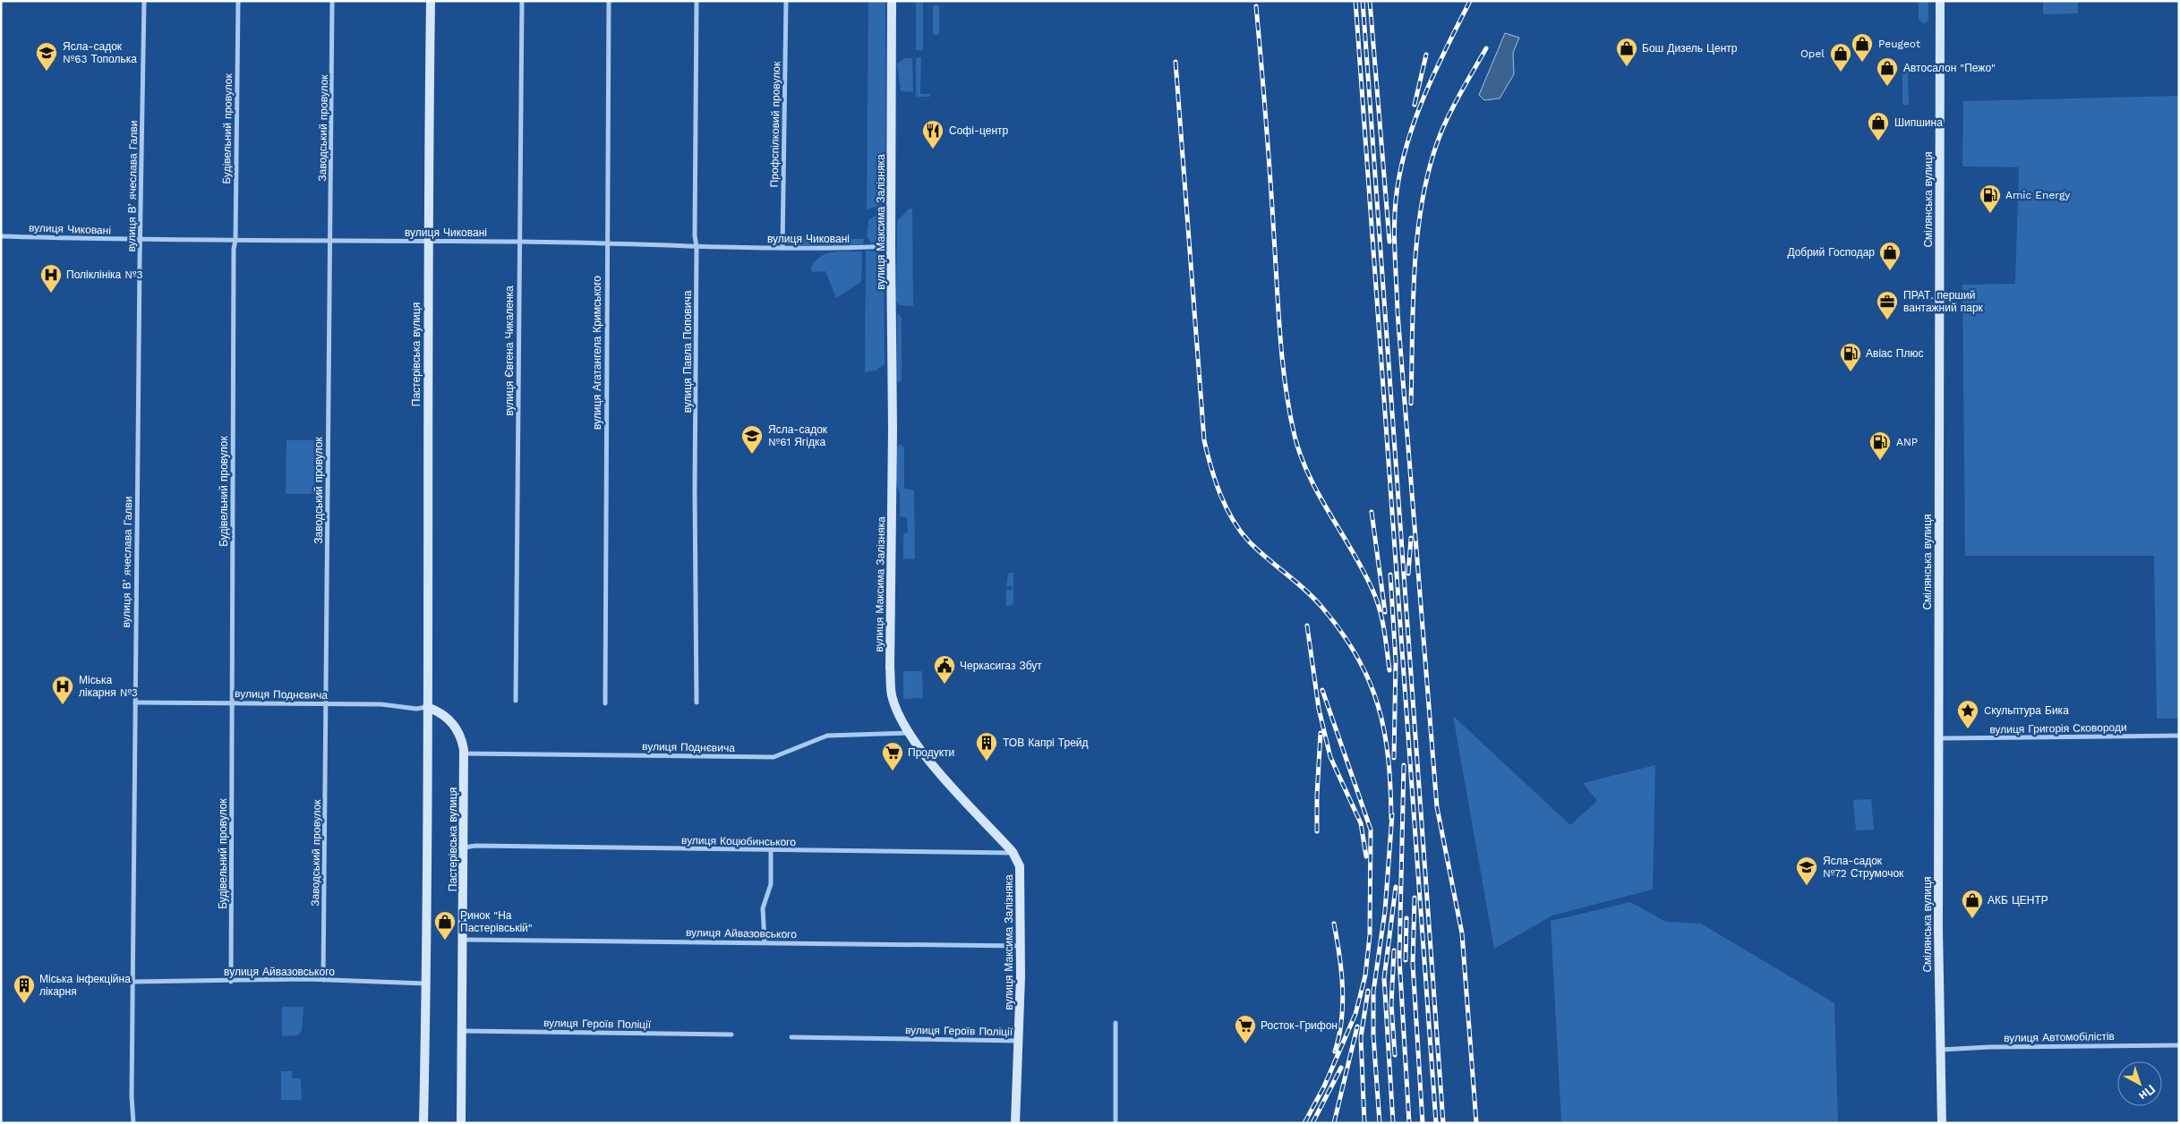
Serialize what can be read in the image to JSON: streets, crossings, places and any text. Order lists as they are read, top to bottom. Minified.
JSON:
{"streets":{"main road":["Смілянська вулиця","вулиця Максима Залізняка","Пастерівська вулиця"],"street":["Профспілковий провулок","Заводський провулок","Будівельний провулок","вулиця Вʼячеслава Галви","вулиця Чиковані","вулиця Євгена Чикаленка","вулиця Павла Поповича","вулиця Агатангела Кримського","вулиця Поднєвича","вулиця Григорія Сковороди","вулиця Коцюбинського","вулиця Айвазовського","вулиця Героїв Поліції","вулиця Автомобілістів"]},"crossings":[["Профспілковий провулок","вулиця Чиковані"],["Заводський провулок","вулиця Чиковані"],["Заводський провулок","вулиця Поднєвича"],["Заводський провулок","вулиця Айвазовського"],["Будівельний провулок","вулиця Чиковані"],["Будівельний провулок","вулиця Поднєвича"],["Будівельний провулок","вулиця Айвазовського"],["вулиця Вʼячеслава Галви","вулиця Чиковані"],["вулиця Вʼячеслава Галви","вулиця Поднєвича"],["вулиця Вʼячеслава Галви","вулиця Айвазовського"],["Смілянська вулиця","вулиця Григорія Сковороди"],["Смілянська вулиця","вулиця Автомобілістів"],["вулиця Максима Залізняка","вулиця Чиковані"],["вулиця Максима Залізняка","вулиця Поднєвича"],["вулиця Максима Залізняка","вулиця Коцюбинського"],["вулиця Максима Залізняка","вулиця Айвазовського"],["вулиця Максима Залізняка","вулиця Героїв Поліції"],["вулиця Чиковані","вулиця Євгена Чикаленка"],["вулиця Чиковані","вулиця Павла Поповича"],["вулиця Чиковані","вулиця Агатангела Кримського"],["вулиця Чиковані","Пастерівська вулиця"],["Пастерівська вулиця","вулиця Поднєвича"],["Пастерівська вулиця","вулиця Коцюбинського"],["Пастерівська вулиця","вулиця Айвазовського"],["Пастерівська вулиця","вулиця Героїв Поліції"]],"places":{"shop":["Peugeot","Бош Дизель Центр","Opel","Автосалон \"Пежо\"","Шипшина","Добрий Господар","АКБ ЦЕНТР","Ринок \"На Пастерівській\""],"school or university":["Ясла-садок №63 Тополька","Ясла-садок №61 Ягідка","Ясла-садок №72 Струмочок"],"restaurant":["Софі-центр"],"fuel station":["Amic Energy","Авіас Плюс","ANP"],"hospital":["Поліклініка №3","Міська лікарня №3"],"office":["ПРАТ. перший вантажний парк"],"public building":["Черкасигаз Збут"],"place":["Cкульптура Бика"],"building":["ТОВ Капрі Трейд","Міська інфекційна лікарня"],"supermarket":["Продукти","Росток-Грифон"]},"north":"bottom right"}
